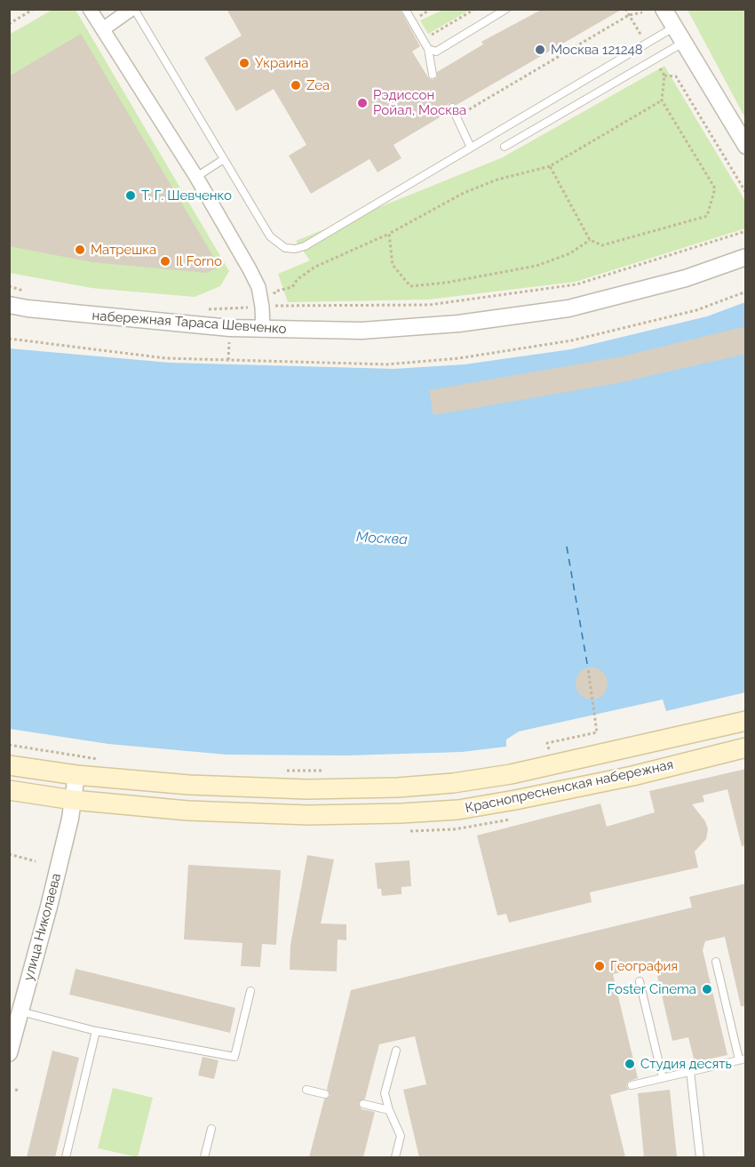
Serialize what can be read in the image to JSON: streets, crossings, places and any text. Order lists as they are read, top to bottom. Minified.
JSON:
{"streets":{"main road":["Краснопресненская набережная"],"street":["набережная Тараса Шевченко","улица Николаева"]},"crossings":[["Краснопресненская набережная","улица Николаева"]],"water":["Москва"],"places":["Москва 121248","Украина","Zea","Рэдиссон Ройал, Москва","Т. Г. Шевченко","Матрешка","Il Forno","География","Foster Cinema","Студия десять"]}
